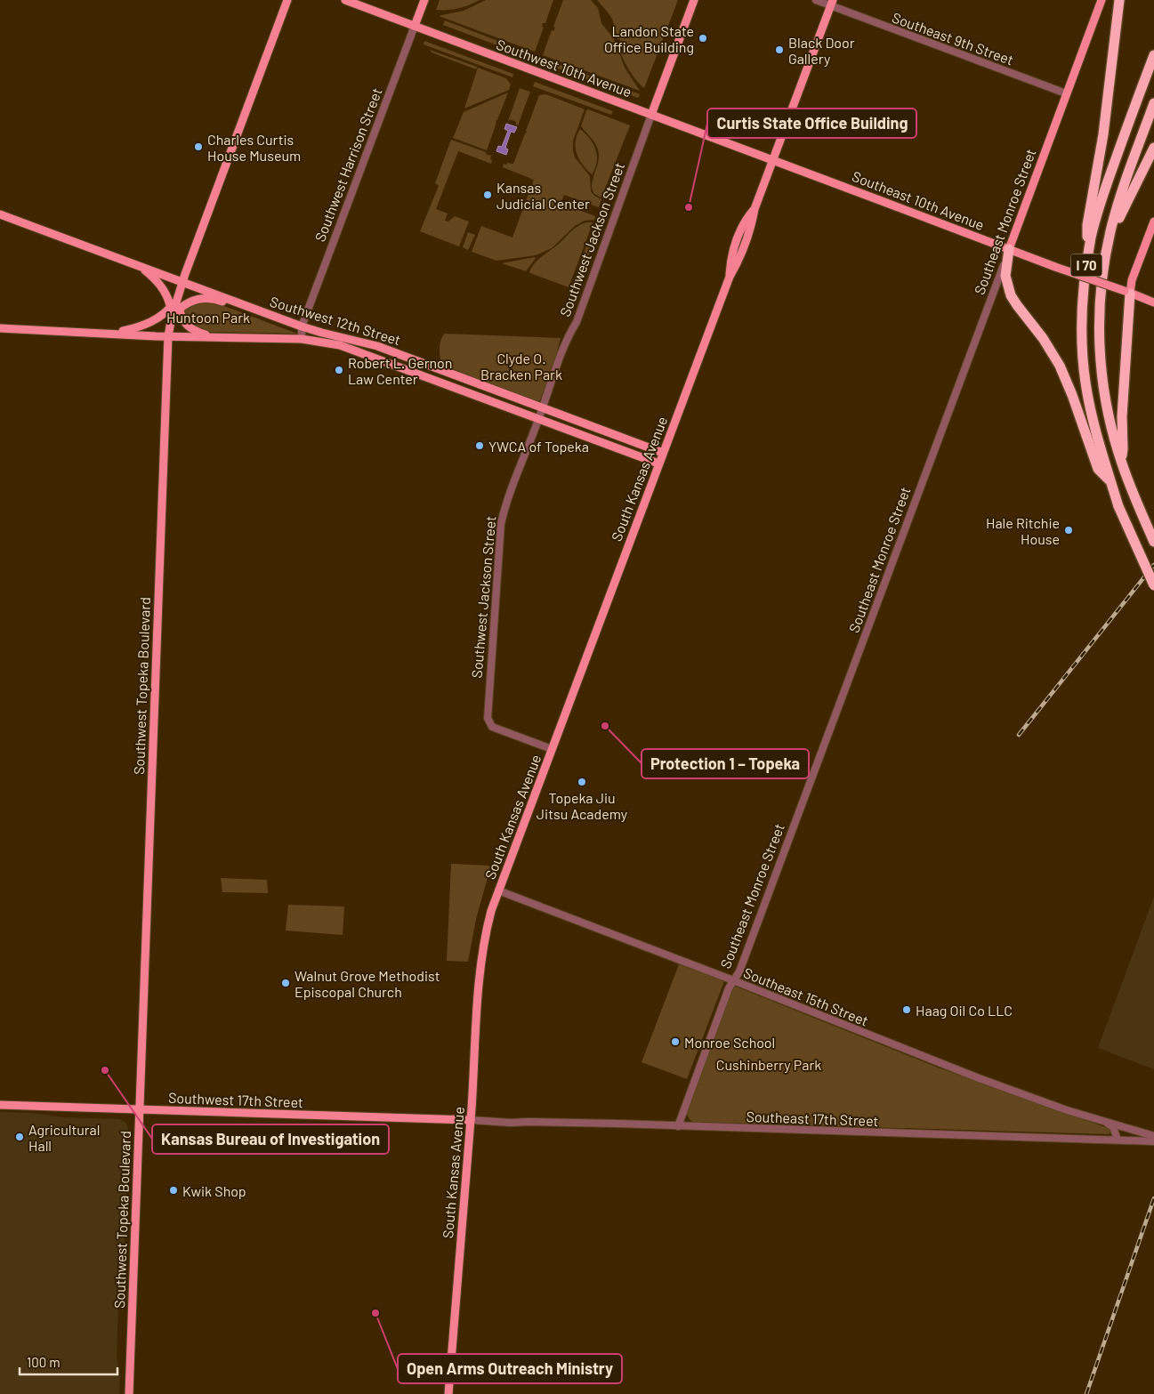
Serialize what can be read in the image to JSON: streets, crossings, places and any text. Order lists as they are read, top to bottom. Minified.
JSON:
{"streets":{"highway":["I 70"],"main road":["Southwest 10th Avenue","Southwest Harrison Street","Southeast 10th Avenue","Southeast Monroe Street","Southwest Jackson Street","Southwest 12th Street","South Kansas Avenue","Southwest Topeka Boulevard","Southwest 17th Street"],"street":["Southeast 9th Street","Southeast 15th Street","Southeast 17th Street"]},"crossings":[["Southeast 9th Street","Southeast Monroe Street"],["Southeast 9th Street","South Kansas Avenue"],["Southwest 10th Avenue","Southwest Harrison Street"],["Southwest 10th Avenue","Southeast 10th Avenue"],["Southwest 10th Avenue","Southwest Jackson Street"],["Southwest 10th Avenue","South Kansas Avenue"],["Southwest Harrison Street","Southwest 12th Street"],["Southeast 10th Avenue","Southeast Monroe Street"],["Southeast 10th Avenue","South Kansas Avenue"],["Southeast Monroe Street","Southeast 15th Street"],["Southeast Monroe Street","Southeast 17th Street"],["Southwest Jackson Street","Southwest 12th Street"],["Southwest Jackson Street","South Kansas Avenue"],["Southwest 12th Street","South Kansas Avenue"],["Southwest 12th Street","Southwest Topeka Boulevard"],["South Kansas Avenue","Southeast 15th Street"],["South Kansas Avenue","Southwest 17th Street"],["South Kansas Avenue","Southeast 17th Street"],["Southwest Topeka Boulevard","Southwest 17th Street"],["Southwest 17th Street","Southeast 17th Street"]],"parks":["Huntoon Park","Clyde O. Bracken Park","Cushinberry Park"],"places":["Landon State Office Building","Black Door Gallery","Charles Curtis House Museum","Kansas Judicial Center","Curtis State Office Building","Robert L. Gernon Law Center","YWCA of Topeka","Hale Ritchie House","Protection 1 – Topeka","Topeka Jiu Jitsu Academy","Walnut Grove Methodist Episcopal Church","Haag Oil Co LLC","Monroe School","Kansas Bureau of Investigation","Agricultural Hall","Kwik Shop","Open Arms Outreach Ministry"],"scale_bar":"100 m"}
